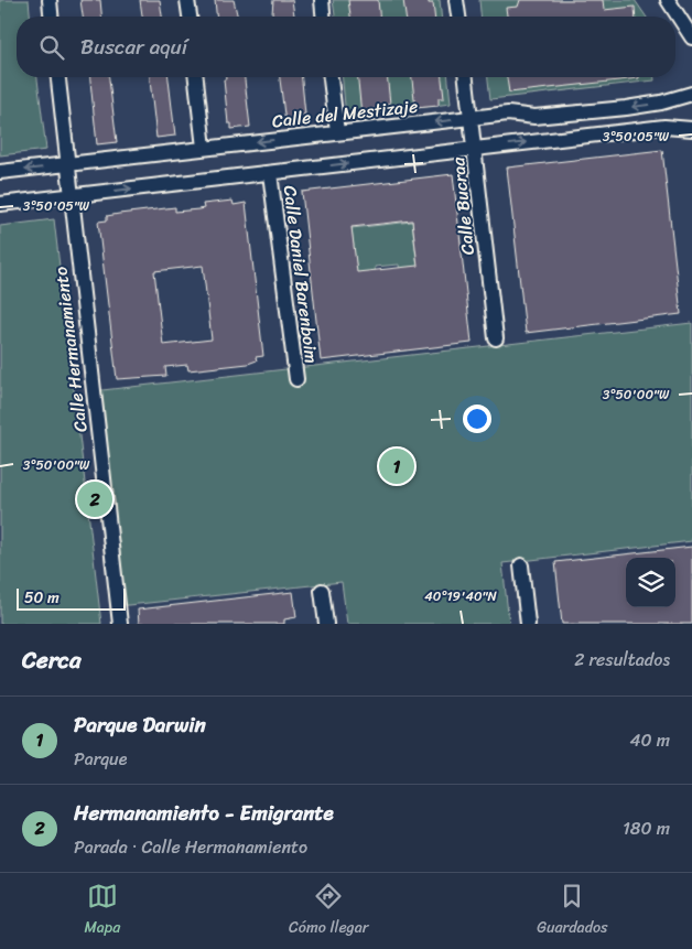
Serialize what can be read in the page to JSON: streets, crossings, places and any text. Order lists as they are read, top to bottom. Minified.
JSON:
{"streets":{"street":["Calle del Mestizaje","Calle Bucraa","Calle Daniel Barenboim","Calle Hermanamiento"]},"crossings":[["Calle del Mestizaje","Calle Bucraa"],["Calle del Mestizaje","Calle Hermanamiento"]],"scale_bar":"50 m","page":{"search":"Buscar aquí","pins":["1","2"],"scale":"50 m","heading":["Cerca","2 resultados"],"list":[{"mark":"1","name":"Parque Darwin","note":"Parque","value":"40 m"},{"mark":"2","name":"Hermanamiento - Emigrante","note":"Parada · Calle Hermanamiento","value":"180 m"}],"nav":["Mapa","Cómo llegar","Guardados"]},"coordinates":["3°50'05\"W","3°50'00\"W","40°19'40\"N"]}
